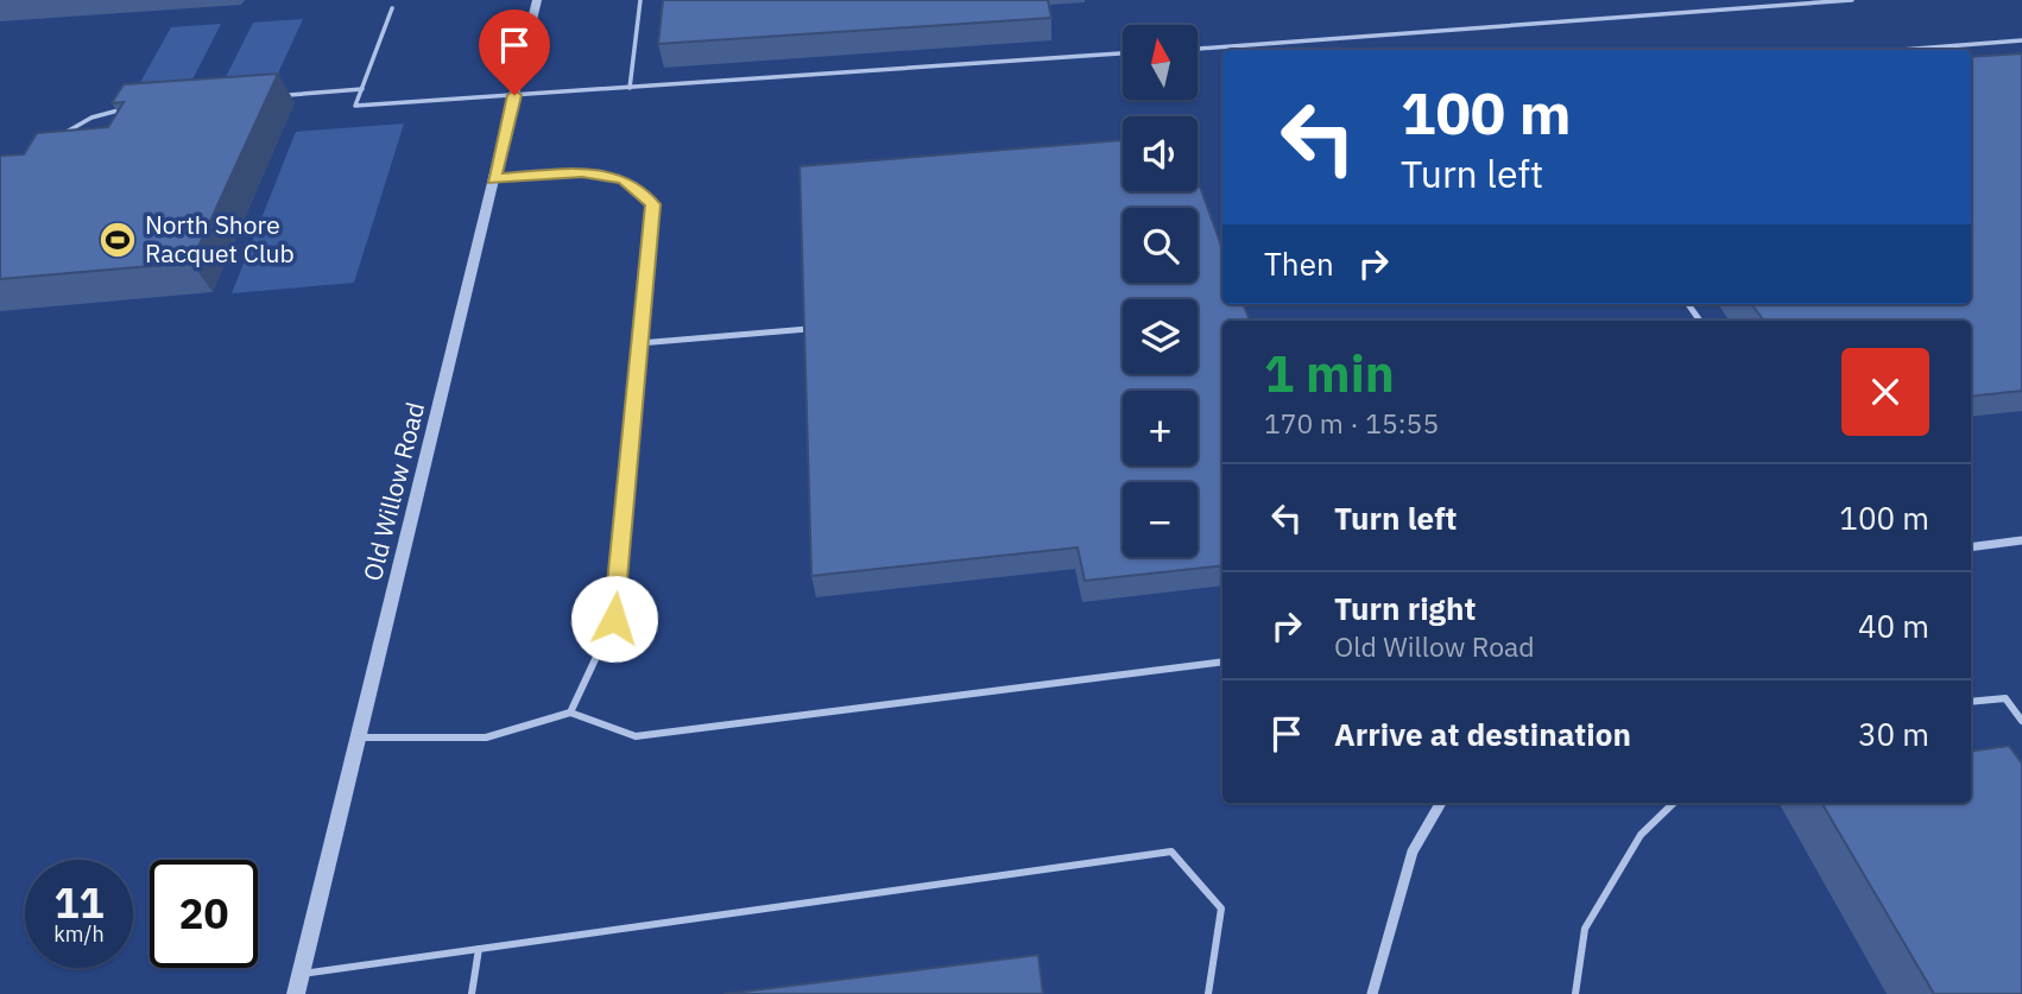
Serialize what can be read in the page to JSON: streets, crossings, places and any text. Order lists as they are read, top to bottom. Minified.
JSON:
{"streets":{"street":["Old Willow Road"]},"places":{"sports":["North Shore Racquet Club"]},"north":"top","page":{"map_buttons":["+","−"],"turn":["100 m","Turn left"],"then":"Then","heading":["1 min","170 m · 15:55"],"list":[{"name":"Turn left","value":"100 m"},{"name":"Turn right","note":"Old Willow Road","value":"40 m"},{"name":"Arrive at destination","value":"30 m"}],"speed":"11 km/h","limit":"20"}}
